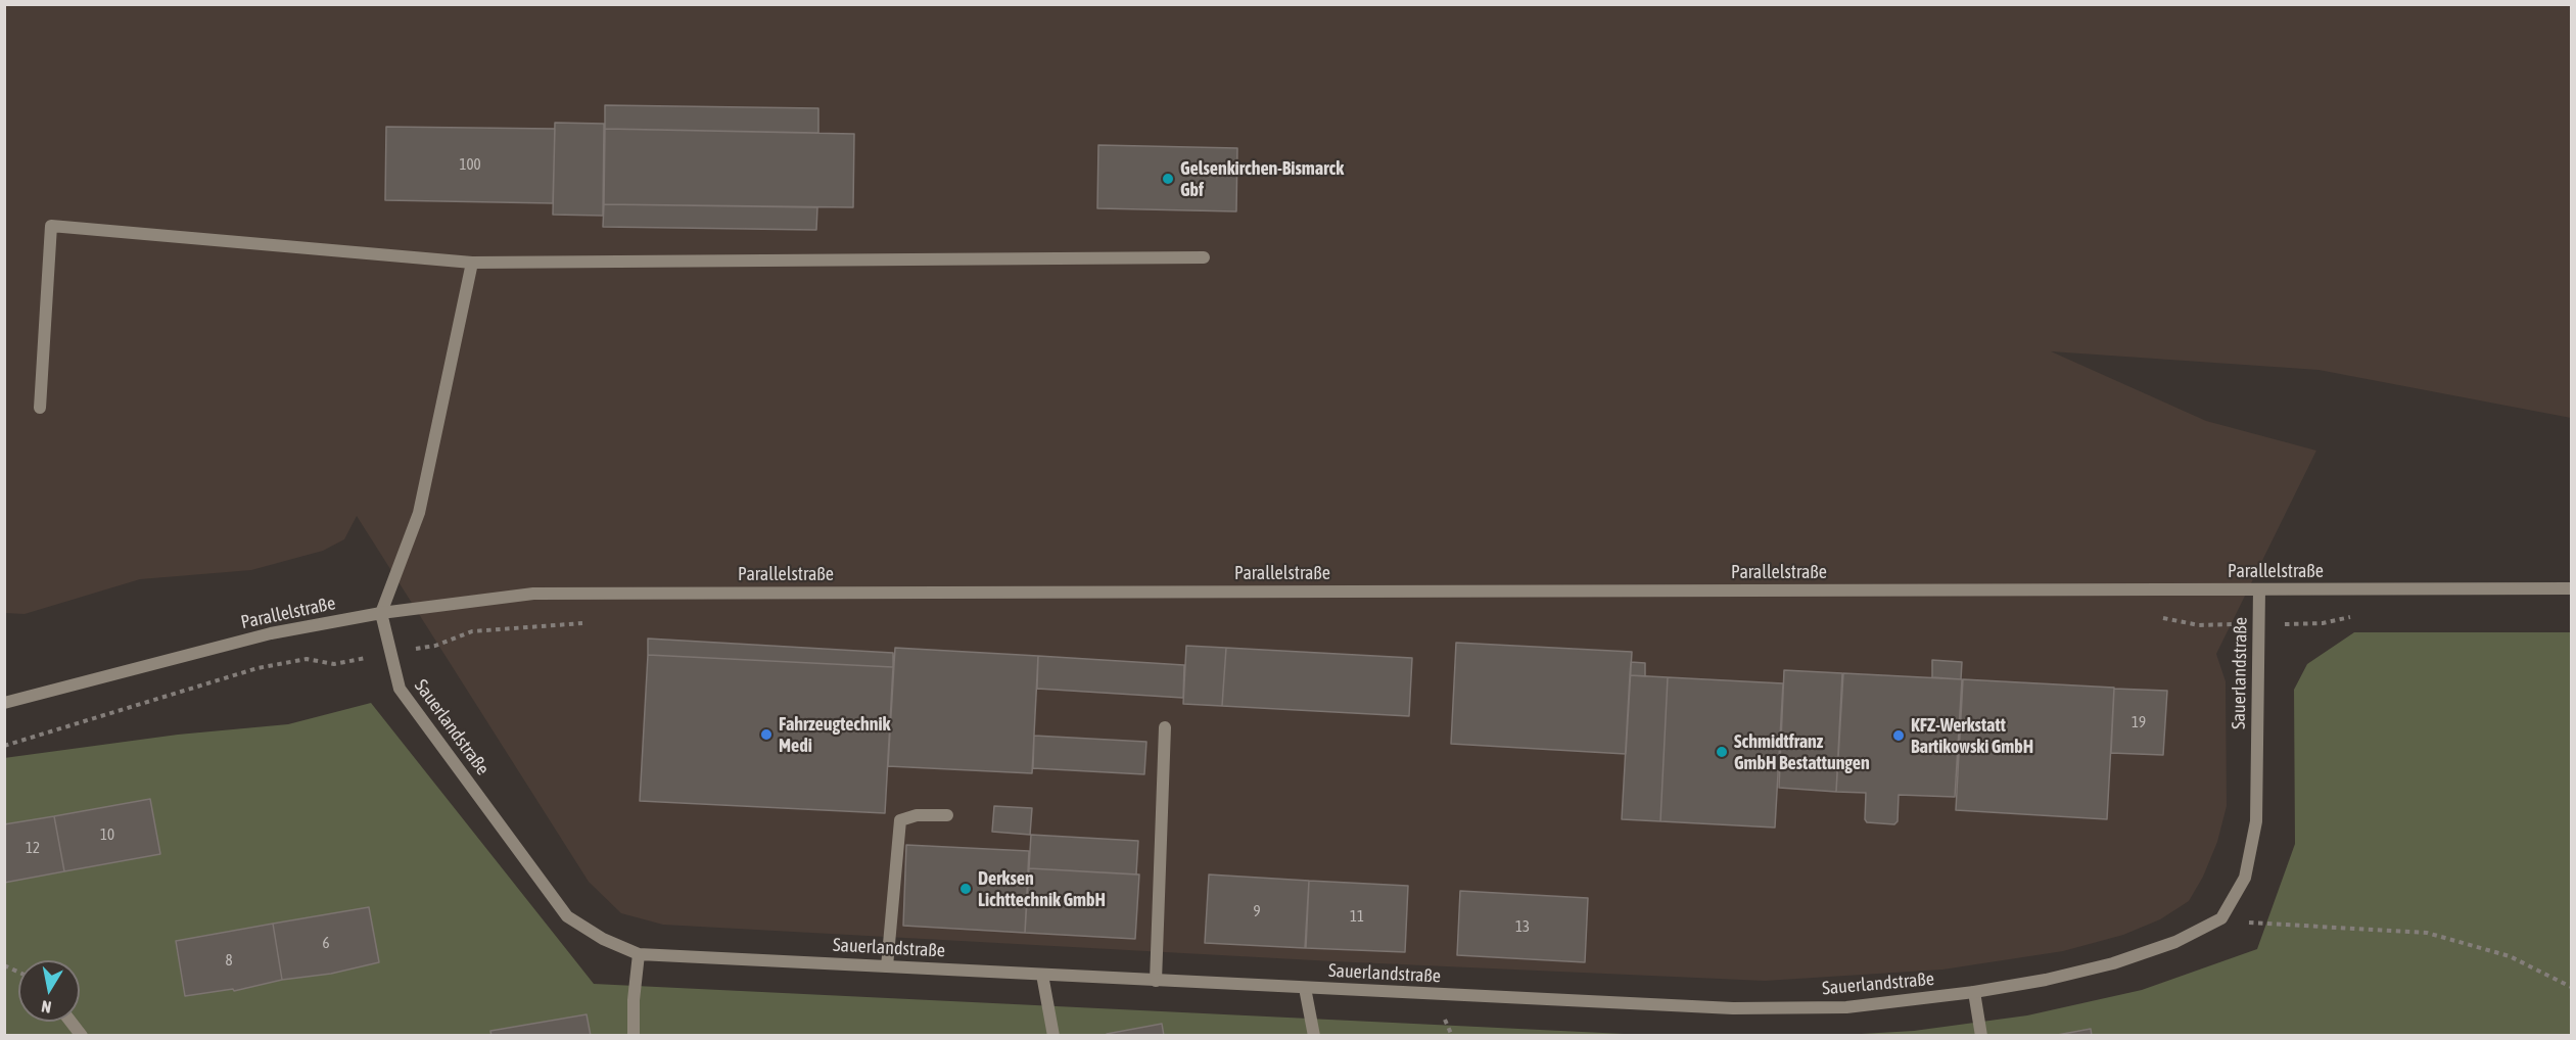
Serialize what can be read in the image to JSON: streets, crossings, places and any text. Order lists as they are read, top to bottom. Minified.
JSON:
{"streets":{"street":["Parallelstraße","Sauerlandstraße"]},"crossings":[["Parallelstraße","Sauerlandstraße"]],"places":["Gelsenkirchen-Bismarck Gbf","Fahrzeugtechnik Medi","KFZ-Werkstatt Bartikowski GmbH","Schmidtfranz GmbH Bestattungen","Derksen Lichttechnik GmbH"],"house_numbers":["100","19","10","12","9","11","13","6","8"],"north":"bottom"}
